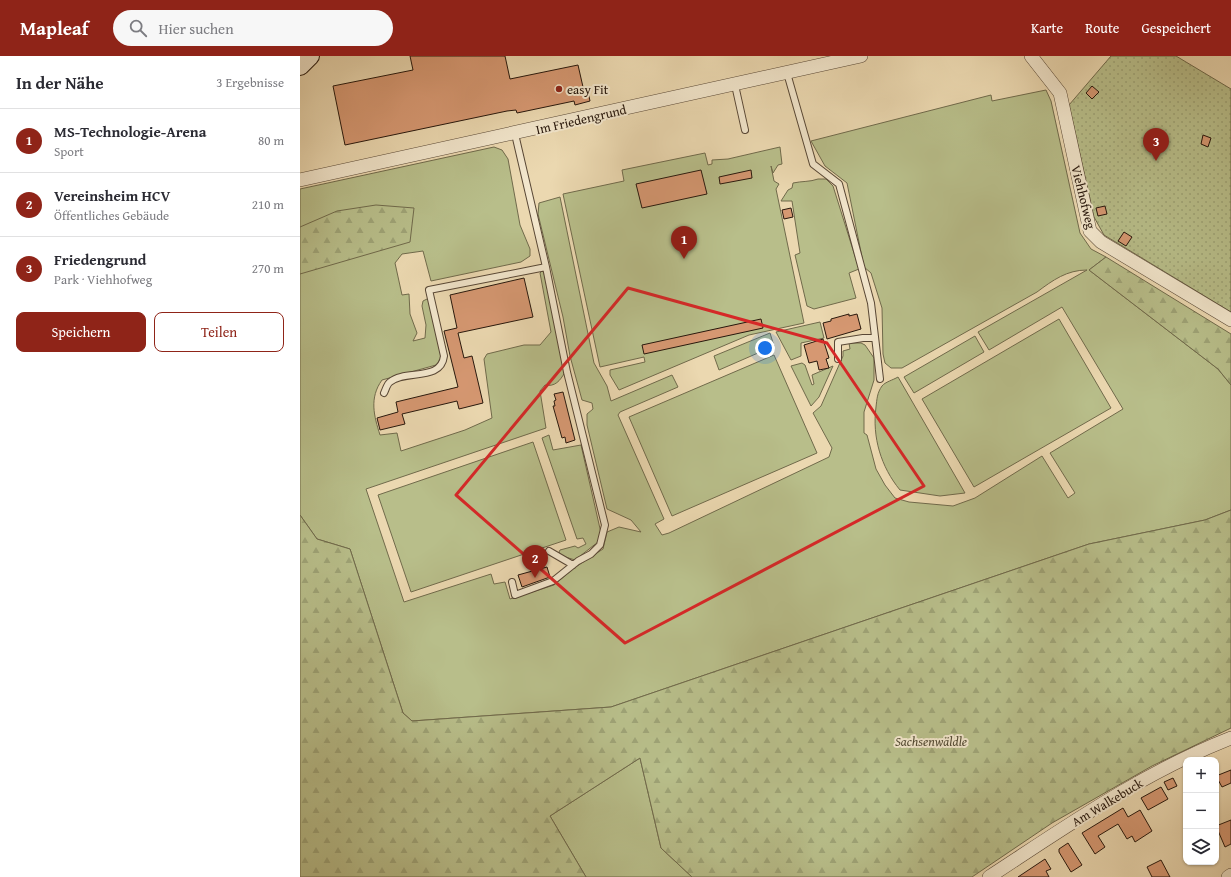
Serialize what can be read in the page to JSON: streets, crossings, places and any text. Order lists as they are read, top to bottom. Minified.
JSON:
{"streets":{"street":["Im Friedengrund","Viehhofweg","Am Walkebuck"]},"parks":["Sachsenwäldle"],"places":["easy Fit"],"page":{"header":"Mapleaf","search":"Hier suchen","nav":["Karte","Route","Gespeichert"],"heading":["In der Nähe","3 Ergebnisse"],"list":[{"mark":"1","name":"MS-Technologie-Arena","note":"Sport","value":"80 m"},{"mark":"2","name":"Vereinsheim HCV","note":"Öffentliches Gebäude","value":"210 m"},{"mark":"3","name":"Friedengrund","note":"Park · Viehhofweg","value":"270 m"}],"pins":["3","1","2"],"buttons":["Speichern","Teilen"],"map_buttons":["+","−"]}}
